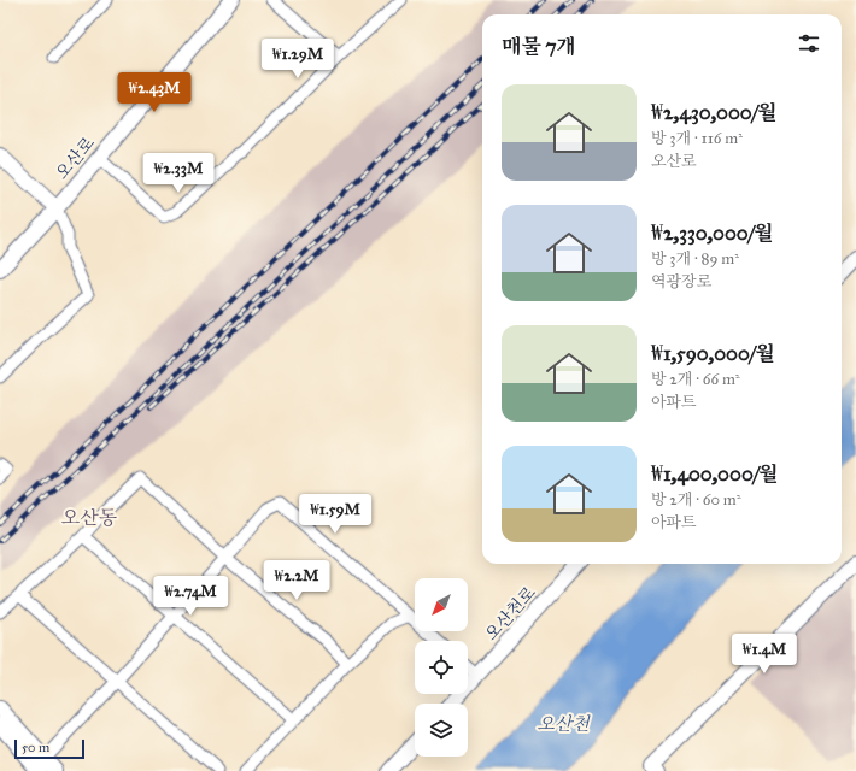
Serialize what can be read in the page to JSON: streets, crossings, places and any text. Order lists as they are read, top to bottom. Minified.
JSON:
{"streets":{"street":["오산로","오산천로"]},"districts":["오산동"],"water":["오산천"],"scale_bar":"50 m","north":"bottom left","page":{"heading":"매물 7개","price":["₩1.29M","₩2.43M","₩2.33M","₩1.59M","₩2.2M","₩2.74M","₩1.4M"],"list":[{"name":"₩2,430,000/월","note":"방 3개 · 116 m² · 오산로"},{"name":"₩2,330,000/월","note":"방 3개 · 89 m² · 역광장로"},{"name":"₩1,590,000/월","note":"방 2개 · 66 m² · 아파트"},{"name":"₩1,400,000/월","note":"방 2개 · 60 m² · 아파트"}],"scale":"50 m"}}
